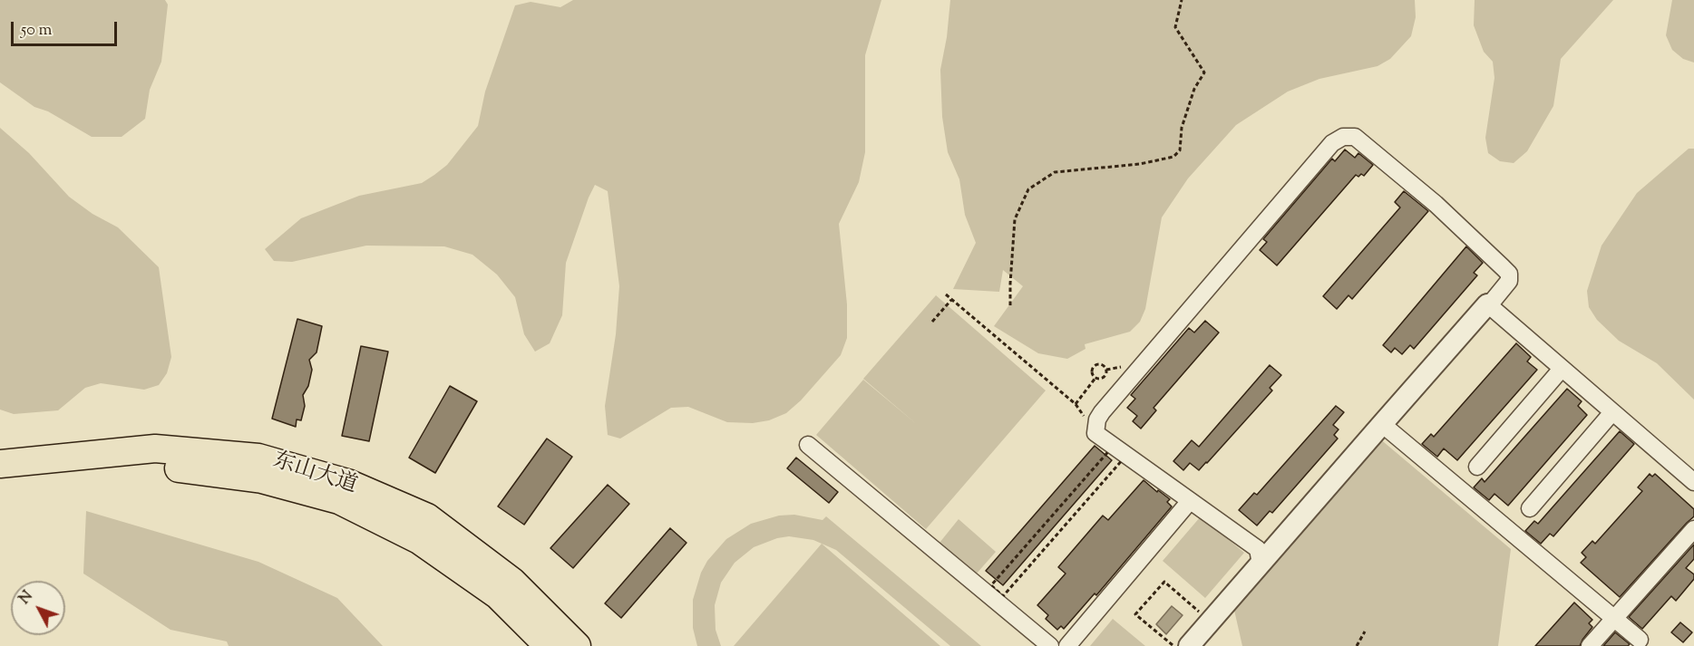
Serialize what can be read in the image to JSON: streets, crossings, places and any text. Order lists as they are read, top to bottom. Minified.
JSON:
{"streets":{"main road":["东山大道"]},"scale_bar":"50 m","north":"top left"}
